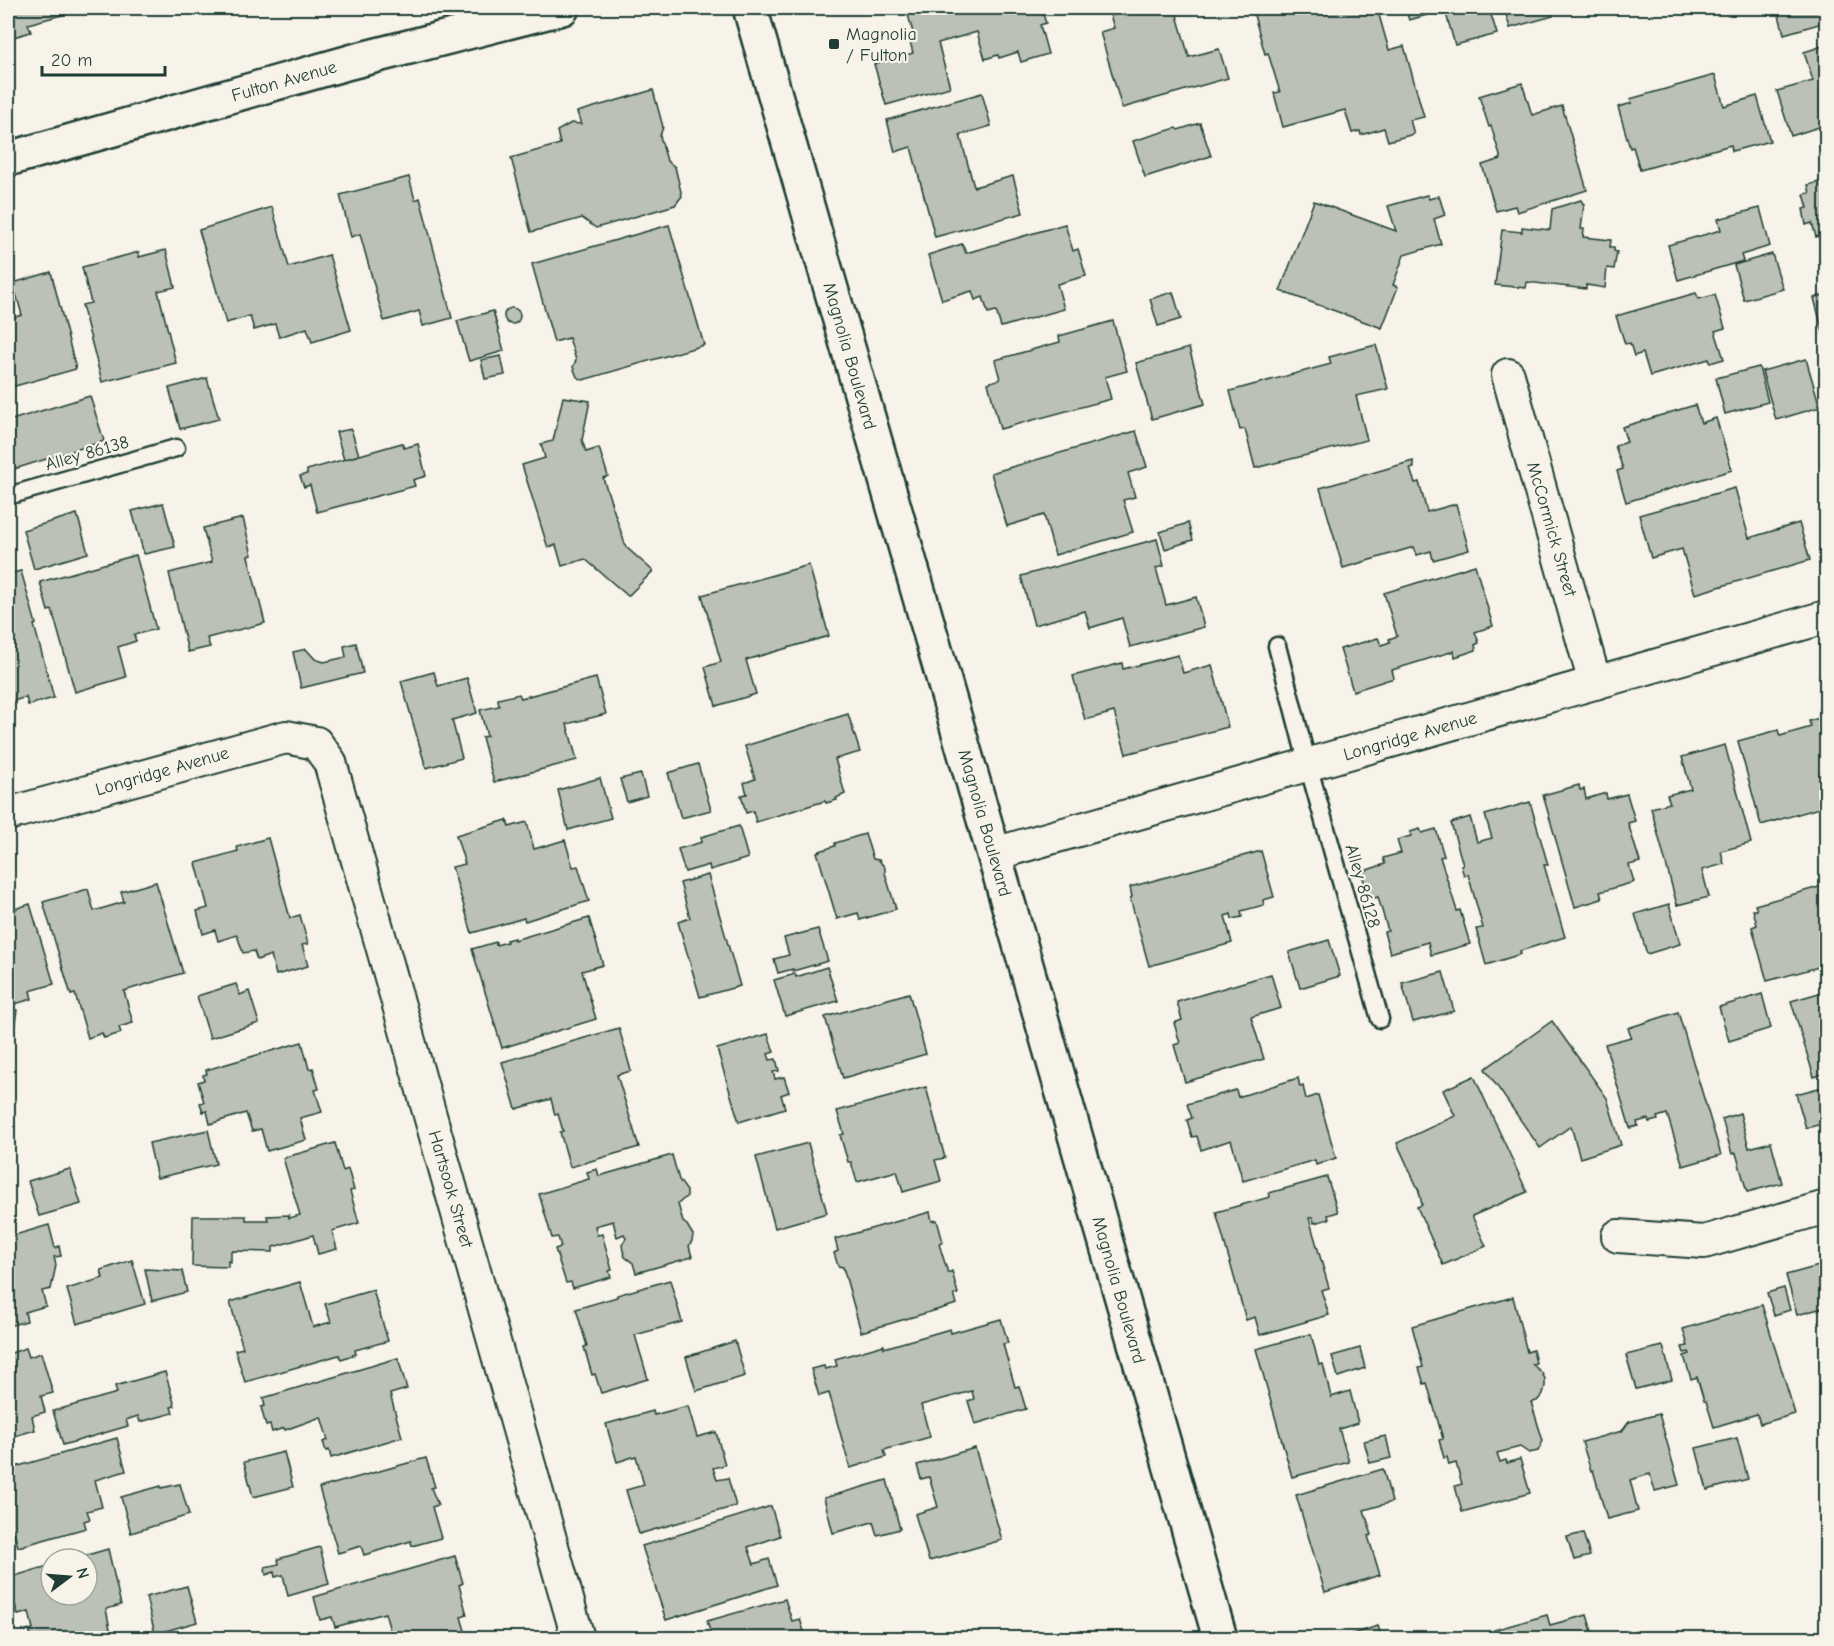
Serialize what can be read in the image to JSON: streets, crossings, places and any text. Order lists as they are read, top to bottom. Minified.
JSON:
{"streets":{"main road":["Fulton Avenue","Magnolia Boulevard"],"street":["McCormick Street","Longridge Avenue","Hartsook Street"],"lane":["Alley 86138","Alley 86128"]},"crossings":[["Magnolia Boulevard","Longridge Avenue"],["McCormick Street","Longridge Avenue"],["Longridge Avenue","Alley 86128"],["Longridge Avenue","Hartsook Street"]],"places":{"transit":["Magnolia / Fulton"]},"scale_bar":"20 m","north":"right"}
